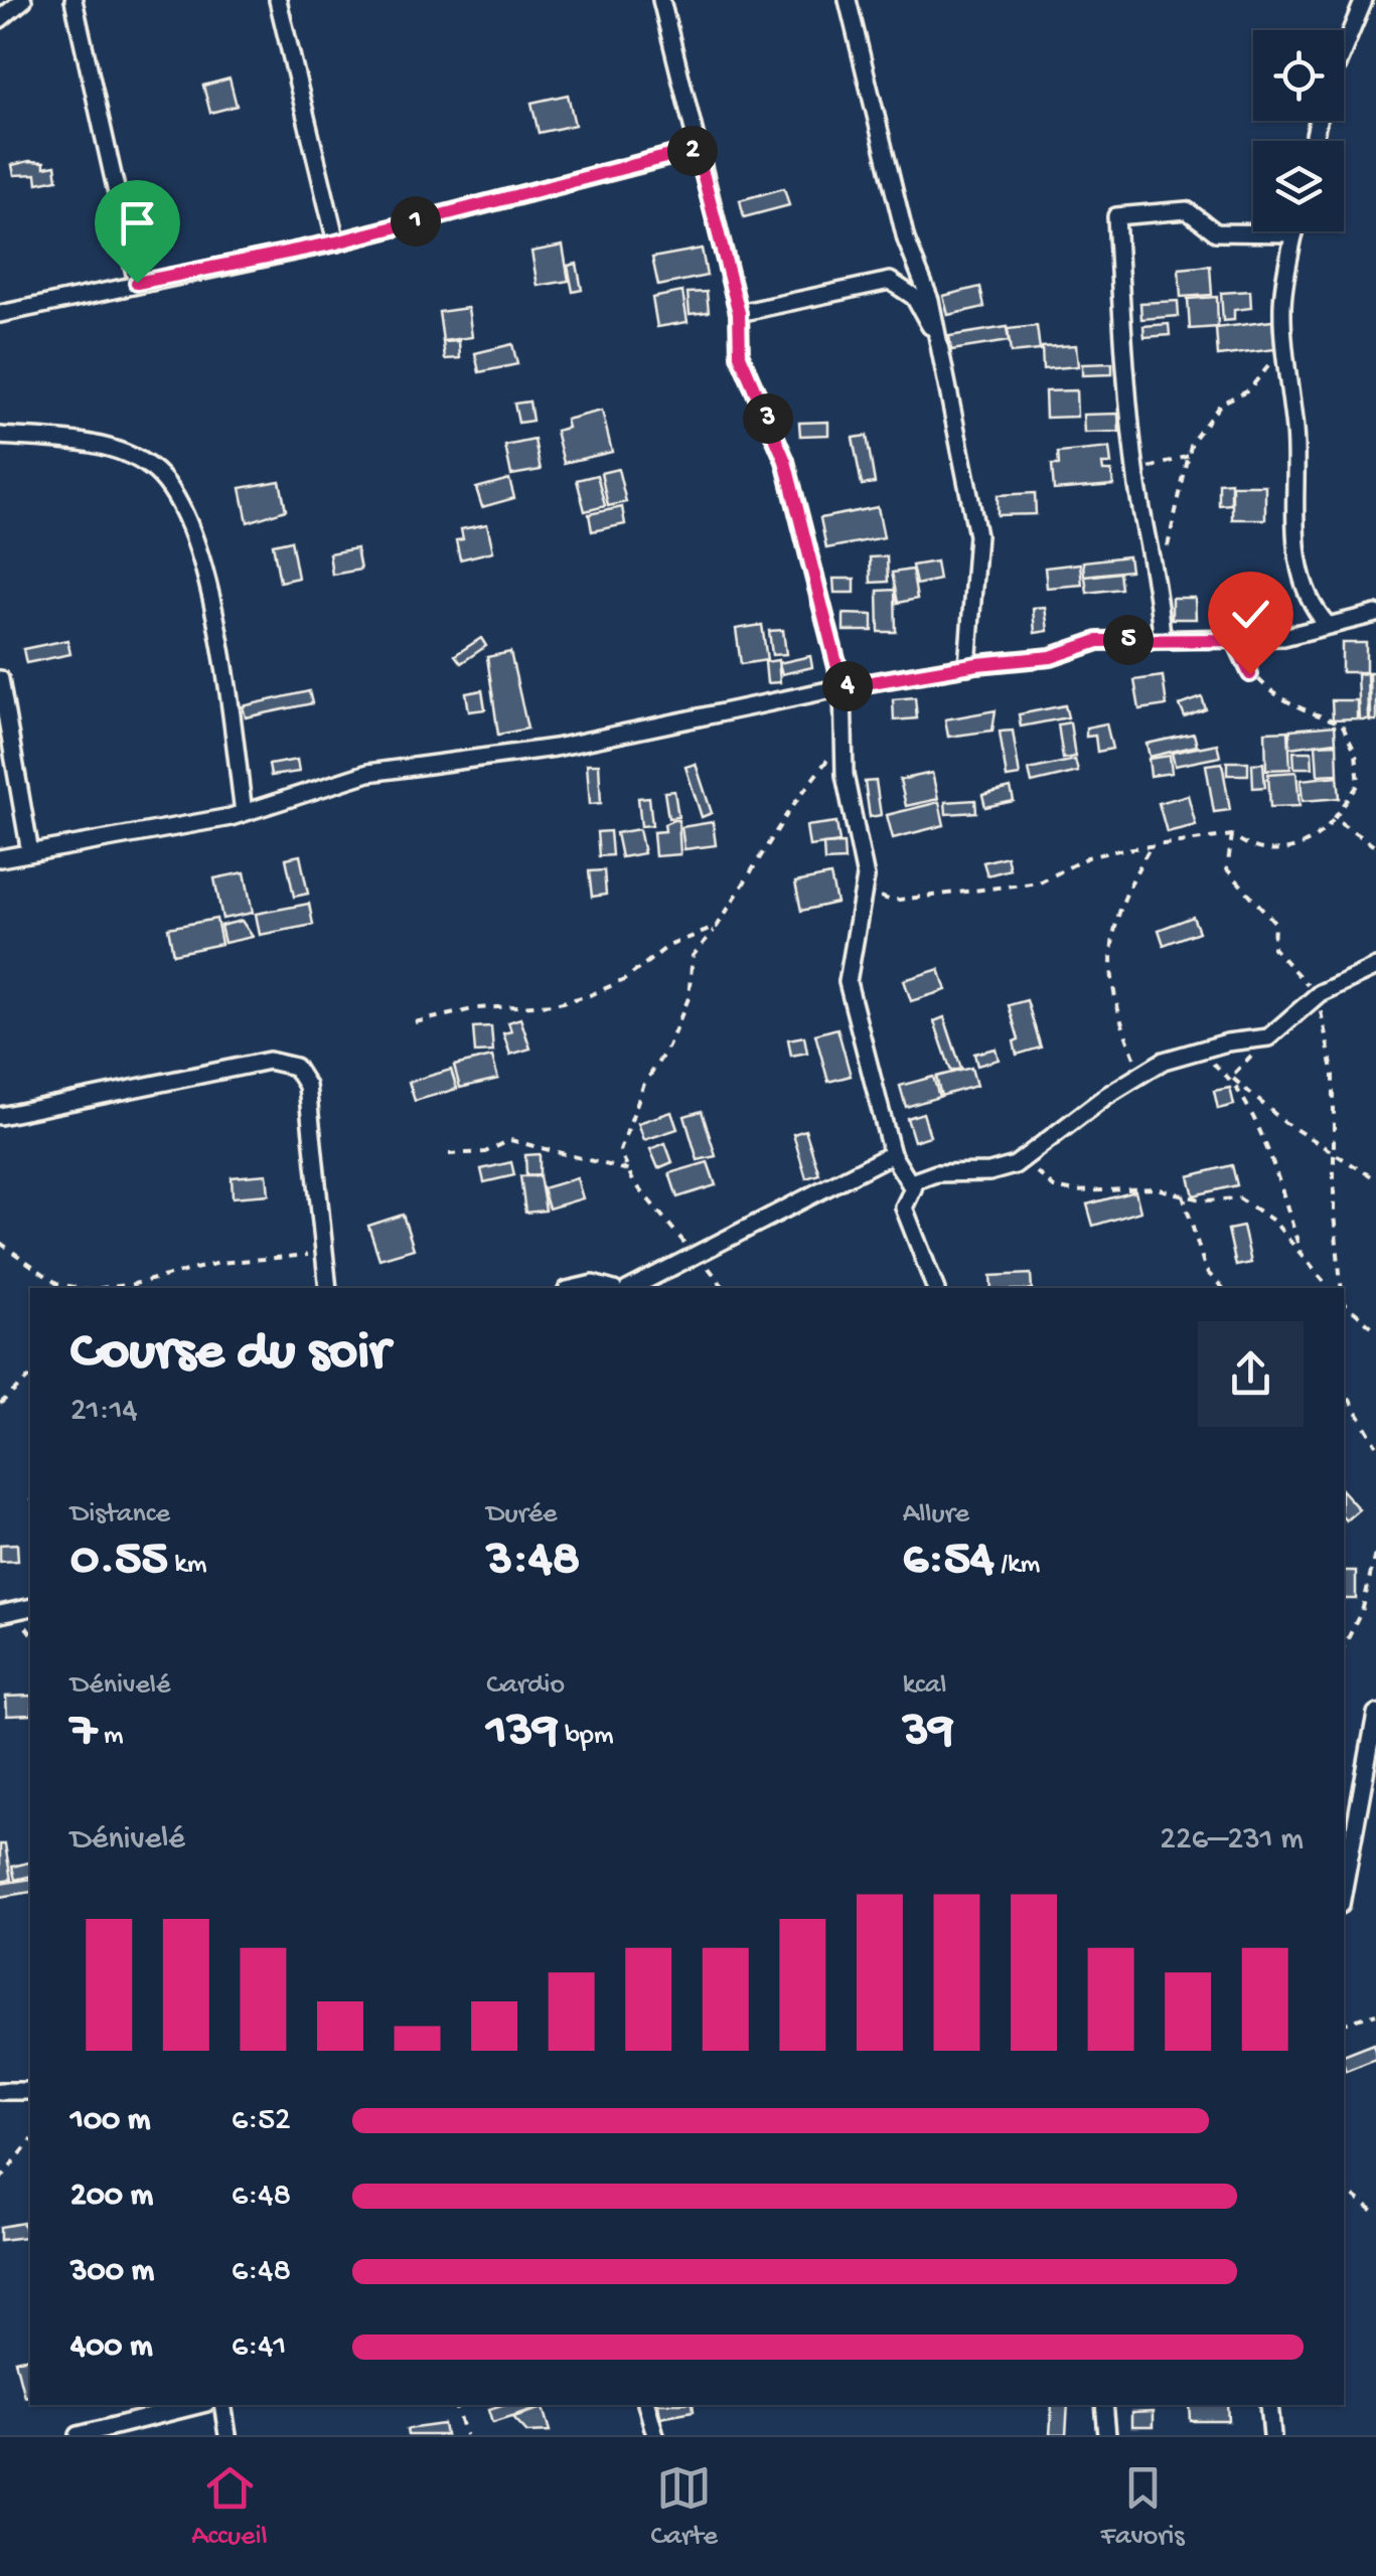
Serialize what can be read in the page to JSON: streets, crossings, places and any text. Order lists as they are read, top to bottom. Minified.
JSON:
{"page":{"pins":["2","1","3","5","4"],"heading":["Course du soir","21:14"],"stats":[["Distance","0.55 km"],["Durée","3:48"],["Allure","6:54 /km"],["Dénivelé","7 m"],["Cardio","139 bpm"],["kcal","39"]],"chart":["Dénivelé","226–231 m"],"list":[{"name":"100 m","note":"6:52"},{"name":"200 m","note":"6:48"},{"name":"300 m","note":"6:48"},{"name":"400 m","note":"6:41"}],"tabs":["Accueil","Carte","Favoris"]}}
